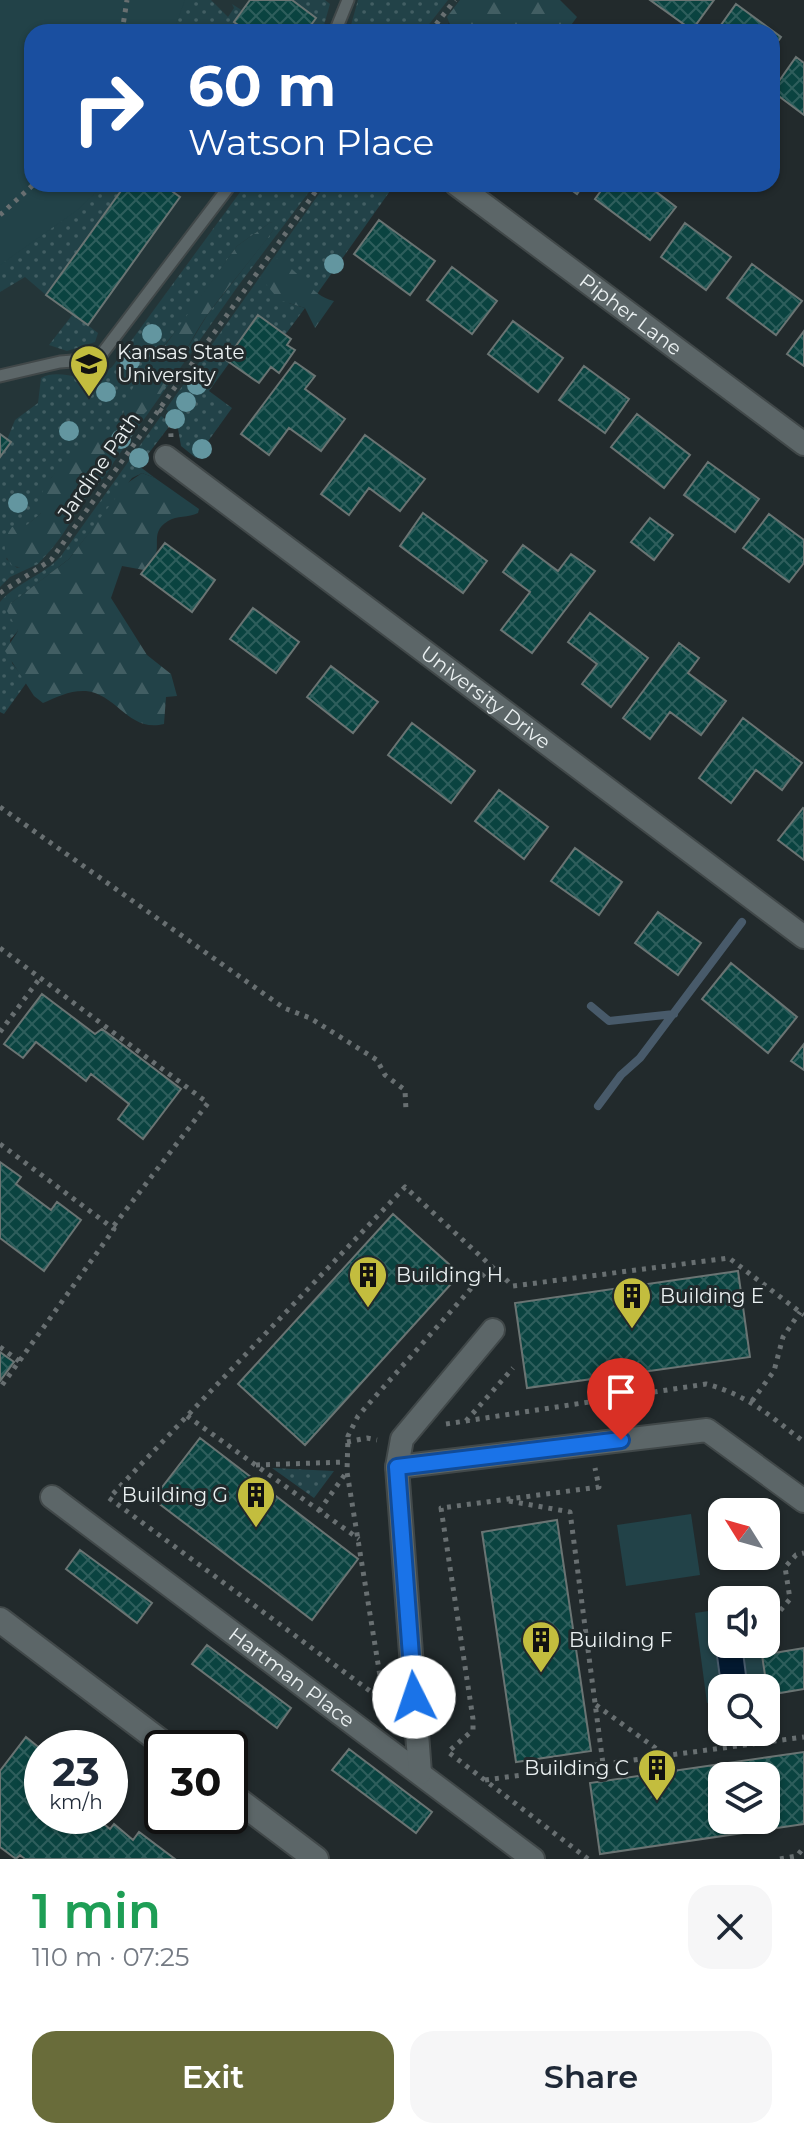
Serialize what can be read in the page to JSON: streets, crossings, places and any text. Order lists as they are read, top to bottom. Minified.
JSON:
{"streets":{"street":["Pipher Lane","University Drive","Hartman Place"],"path":["Jardine Path"]},"places":{"school or university":["Kansas State University"],"building":["Building H","Building E","Building G","Building F","Building C"]},"north":"top left","page":{"turn":["60 m","Watson Place"],"speed":"23 km/h","limit":"30","heading":["1 min","110 m · 07:25"],"buttons":["Exit","Share"]}}
